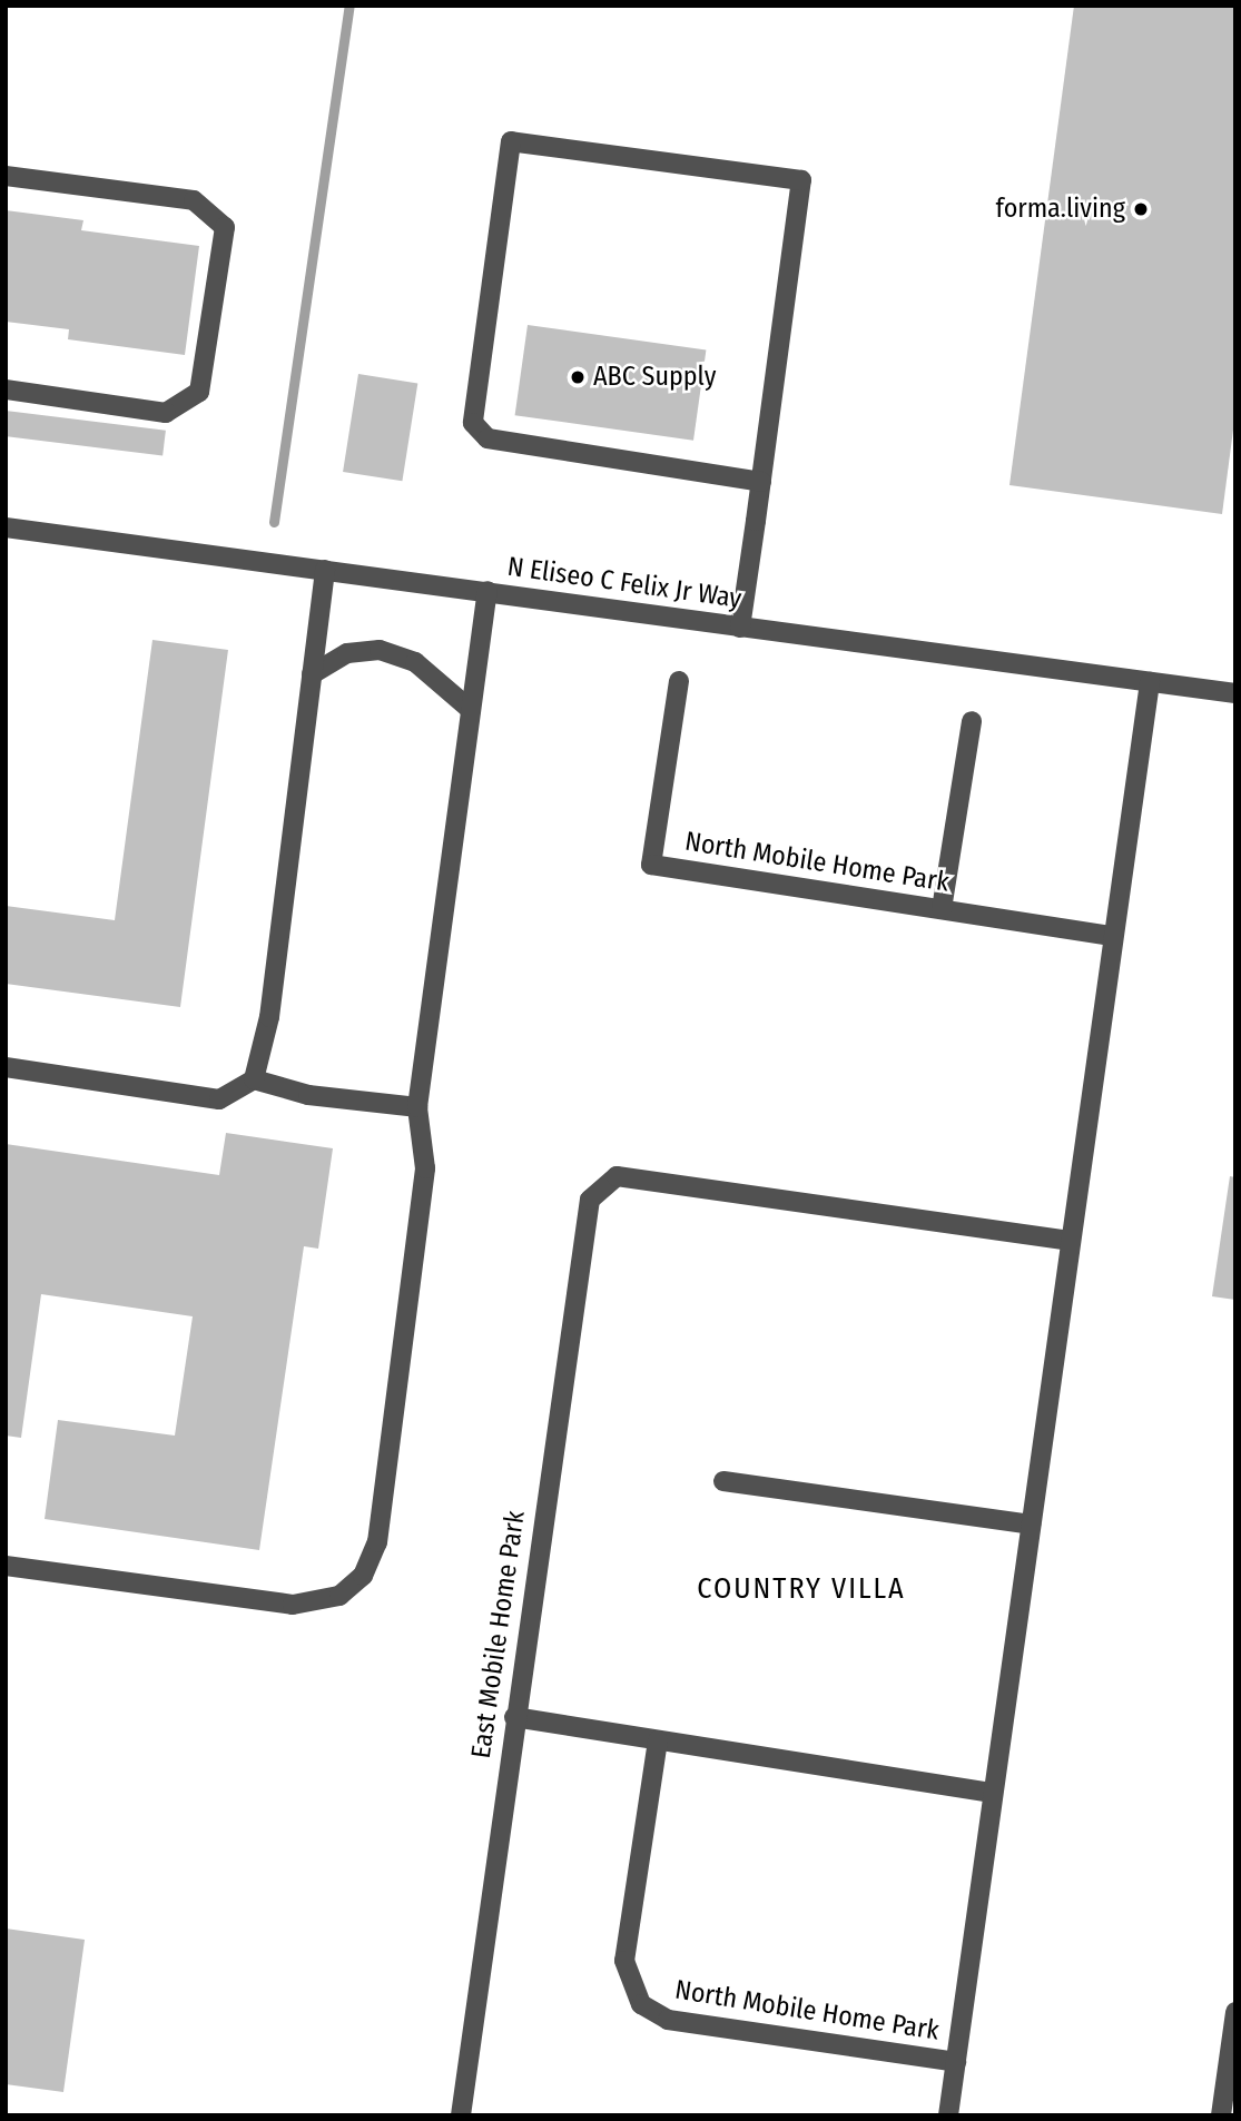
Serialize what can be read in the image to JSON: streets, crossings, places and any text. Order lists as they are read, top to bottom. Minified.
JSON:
{"streets":{"street":["N Eliseo C Felix Jr Way","North Mobile Home Park","East Mobile Home Park"]},"districts":["COUNTRY VILLA"],"places":["forma.living","ABC Supply"]}
